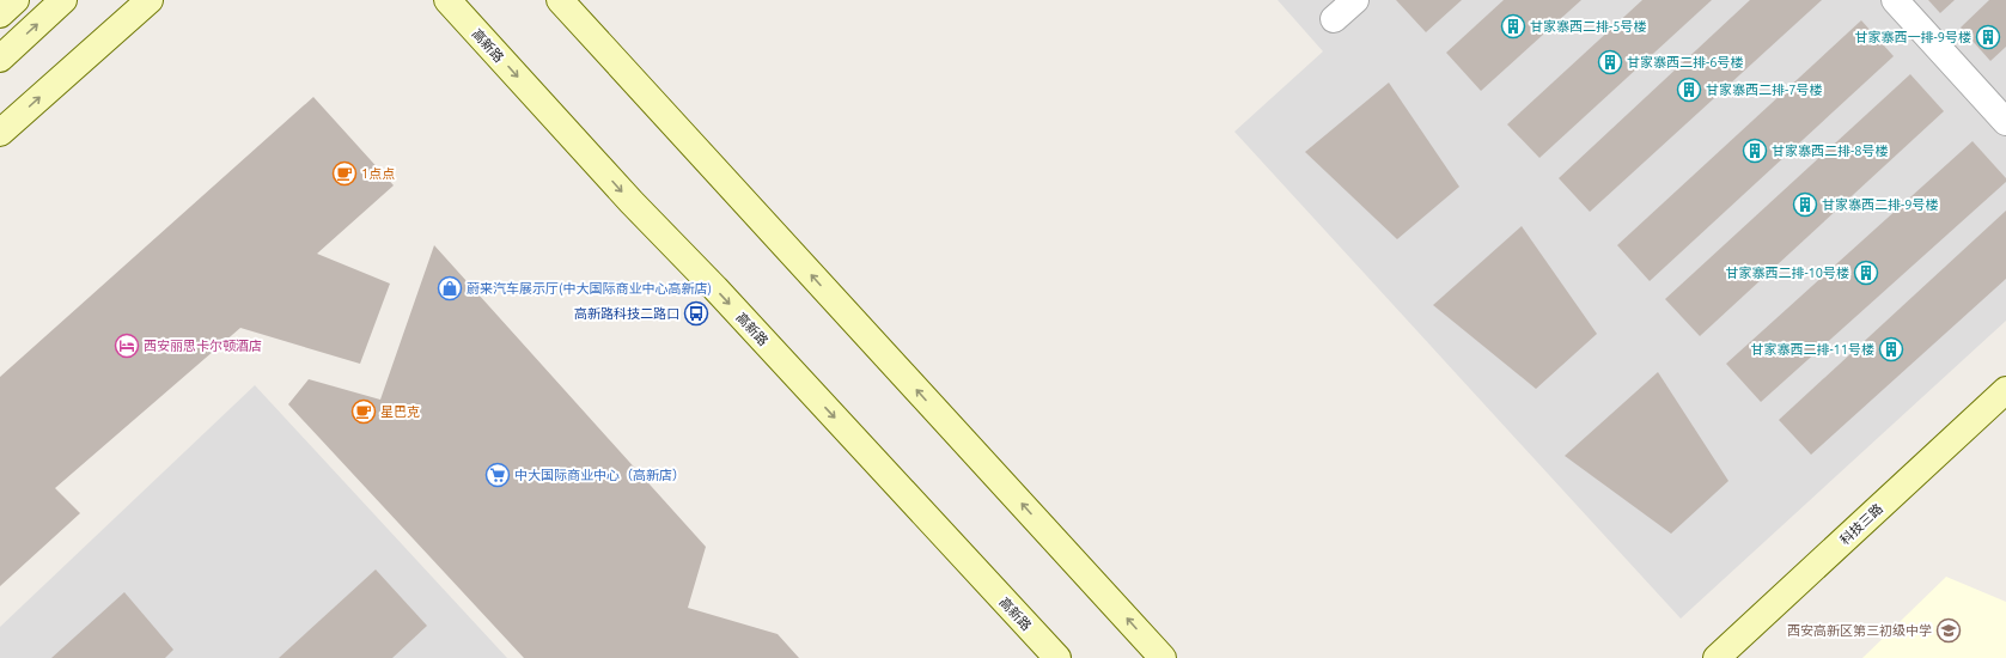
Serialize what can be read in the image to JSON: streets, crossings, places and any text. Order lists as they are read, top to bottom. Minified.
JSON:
{"streets":{"main road":["高新路","科技三路"]},"places":{"building":["甘家寨西二排-5号楼","甘家寨西一排-9号楼","甘家寨西二排-6号楼","甘家寨西二排-7号楼","甘家寨西二排-8号楼","甘家寨西二排-9号楼","甘家寨西二排-10号楼","甘家寨西二排-11号楼"],"cafe":["1点点","星巴克"],"shop":["蔚来汽车展示厅(中大国际商业中心高新店)"],"bus stop":["高新路科技二路口"],"hotel":["西安丽思卡尔顿酒店"],"supermarket":["中大国际商业中心（高新店）"],"school or university":["西安高新区第三初级中学"]}}
